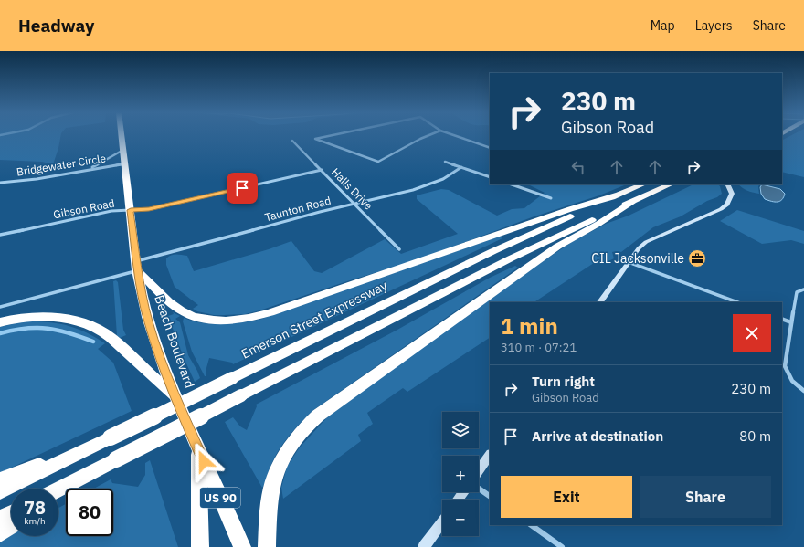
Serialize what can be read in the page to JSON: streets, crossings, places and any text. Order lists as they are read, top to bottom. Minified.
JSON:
{"streets":{"highway":["Emerson Street Expressway","Beach Boulevard","US 90"],"street":["Bridgewater Circle","Halls Drive","Gibson Road","Taunton Road"]},"crossings":[["Bridgewater Circle","Beach Boulevard"],["Halls Drive","Gibson Road"],["Halls Drive","Taunton Road"],["Gibson Road","Beach Boulevard"],["Taunton Road","Beach Boulevard"]],"places":{"office":["CIL Jacksonville"]},"page":{"header":"Headway","nav":["Map","Layers","Share"],"turn":["230 m","Gibson Road"],"heading":["1 min","310 m · 07:21"],"list":[{"name":"Turn right","note":"Gibson Road","value":"230 m"},{"name":"Arrive at destination","value":"80 m"}],"map_buttons":["+","−"],"buttons":["Exit","Share"],"speed":"78 km/h","limit":"80"}}
